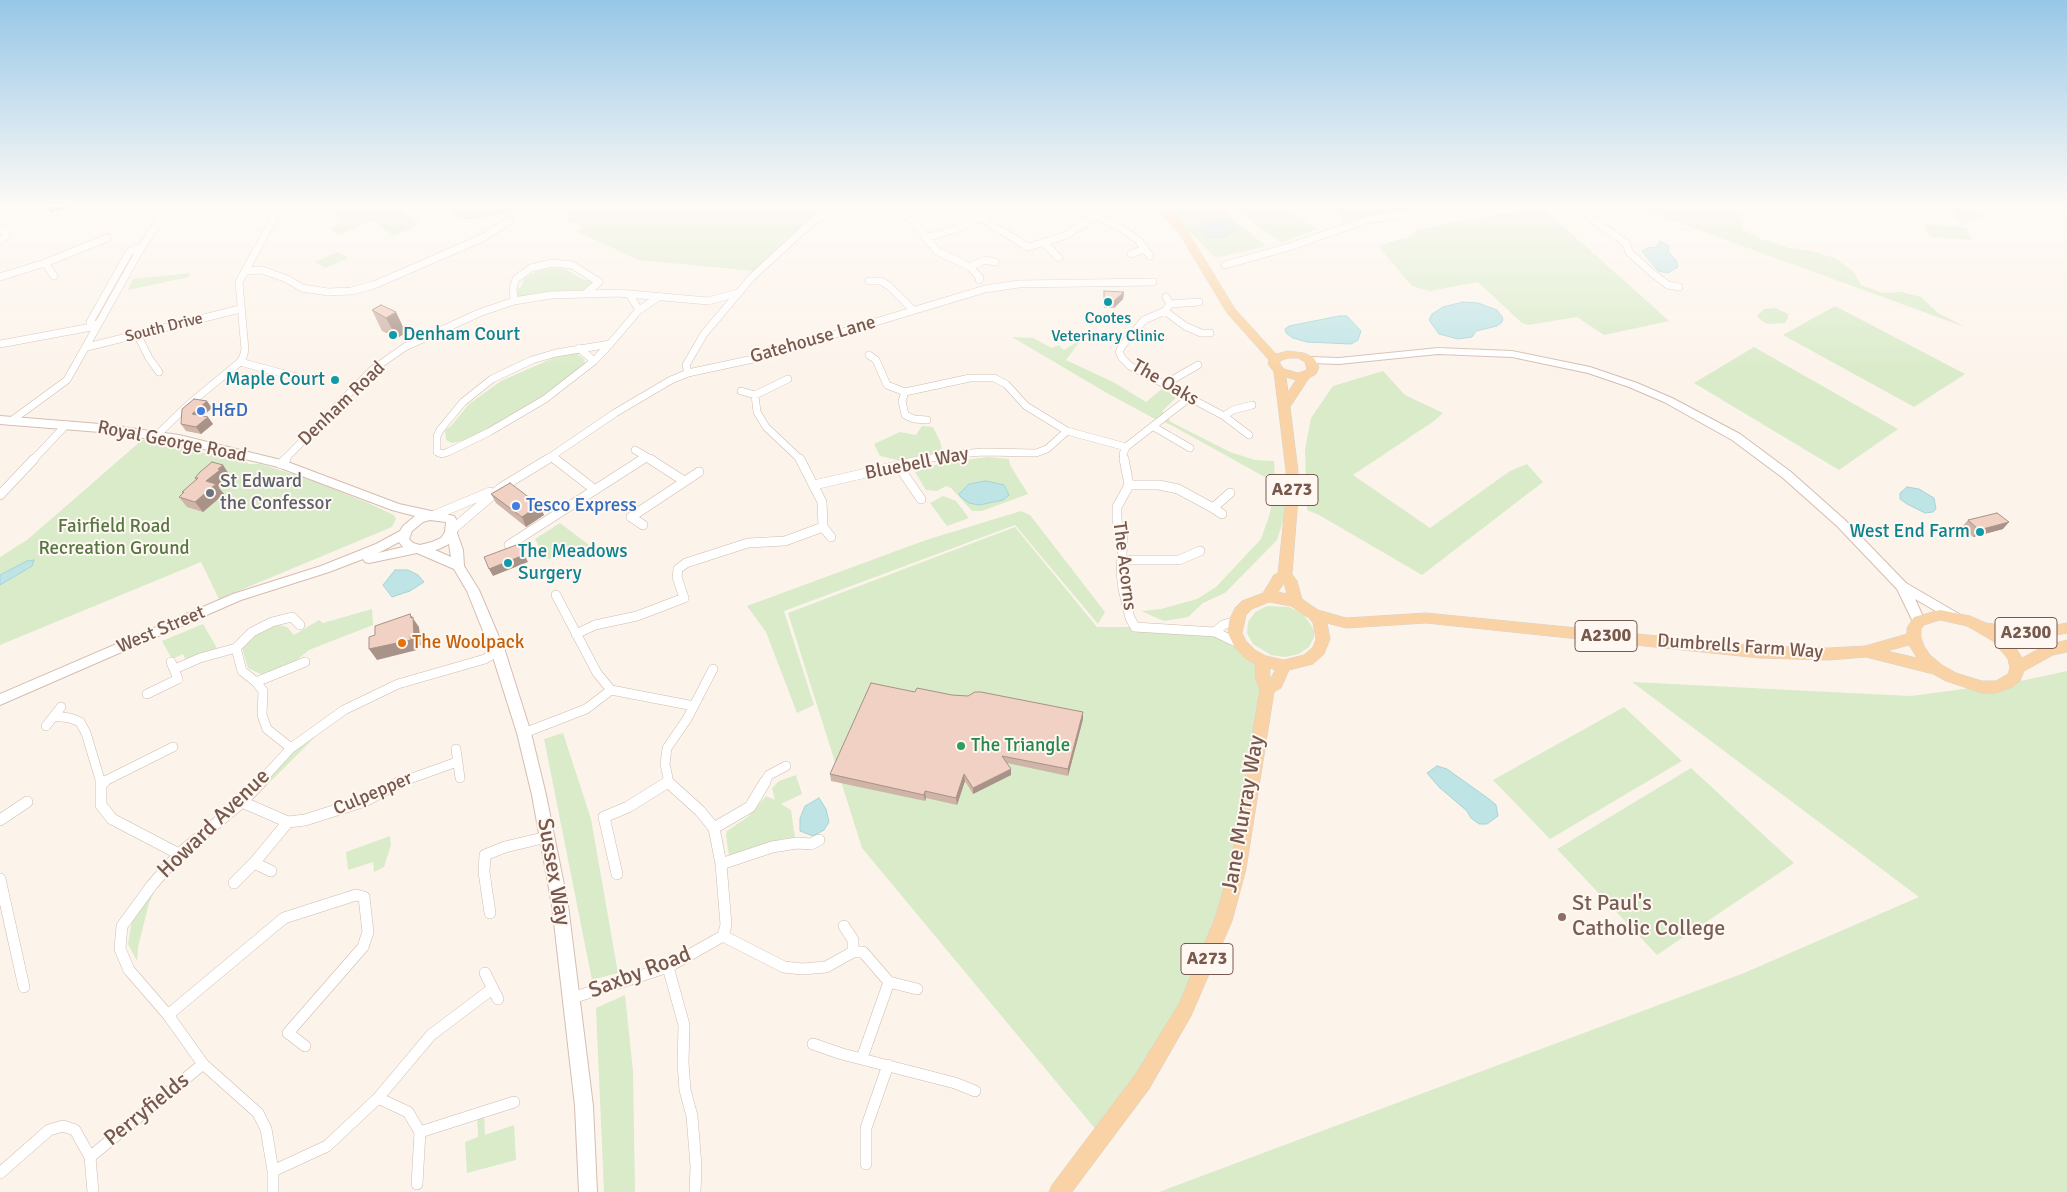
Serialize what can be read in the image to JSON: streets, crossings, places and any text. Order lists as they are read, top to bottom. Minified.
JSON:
{"streets":{"main road":["A273","A2300","Dumbrells Farm Way","Jane Murray Way"],"street":["South Drive","Gatehouse Lane","The Oaks","Denham Road","Royal George Road","Bluebell Way","The Acorns","West Street","Culpepper","Howard Avenue","Sussex Way","Saxby Road","Perryfields"]},"crossings":[["Gatehouse Lane","Royal George Road"],["Gatehouse Lane","West Street"],["Gatehouse Lane","Sussex Way"],["Denham Road","Royal George Road"],["Royal George Road","West Street"],["A273","Dumbrells Farm Way"],["A273","Jane Murray Way"],["West Street","Sussex Way"],["Dumbrells Farm Way","Jane Murray Way"],["Howard Avenue","Sussex Way"],["Howard Avenue","Perryfields"],["Sussex Way","Saxby Road"]],"parks":["Fairfield Road Recreation Ground"],"places":["Cootes Veterinary Clinic","Denham Court","Maple Court","H&D","St Edward the Confessor","Tesco Express","West End Farm","The Meadows Surgery","The Woolpack","The Triangle","St Paul's Catholic College"]}
